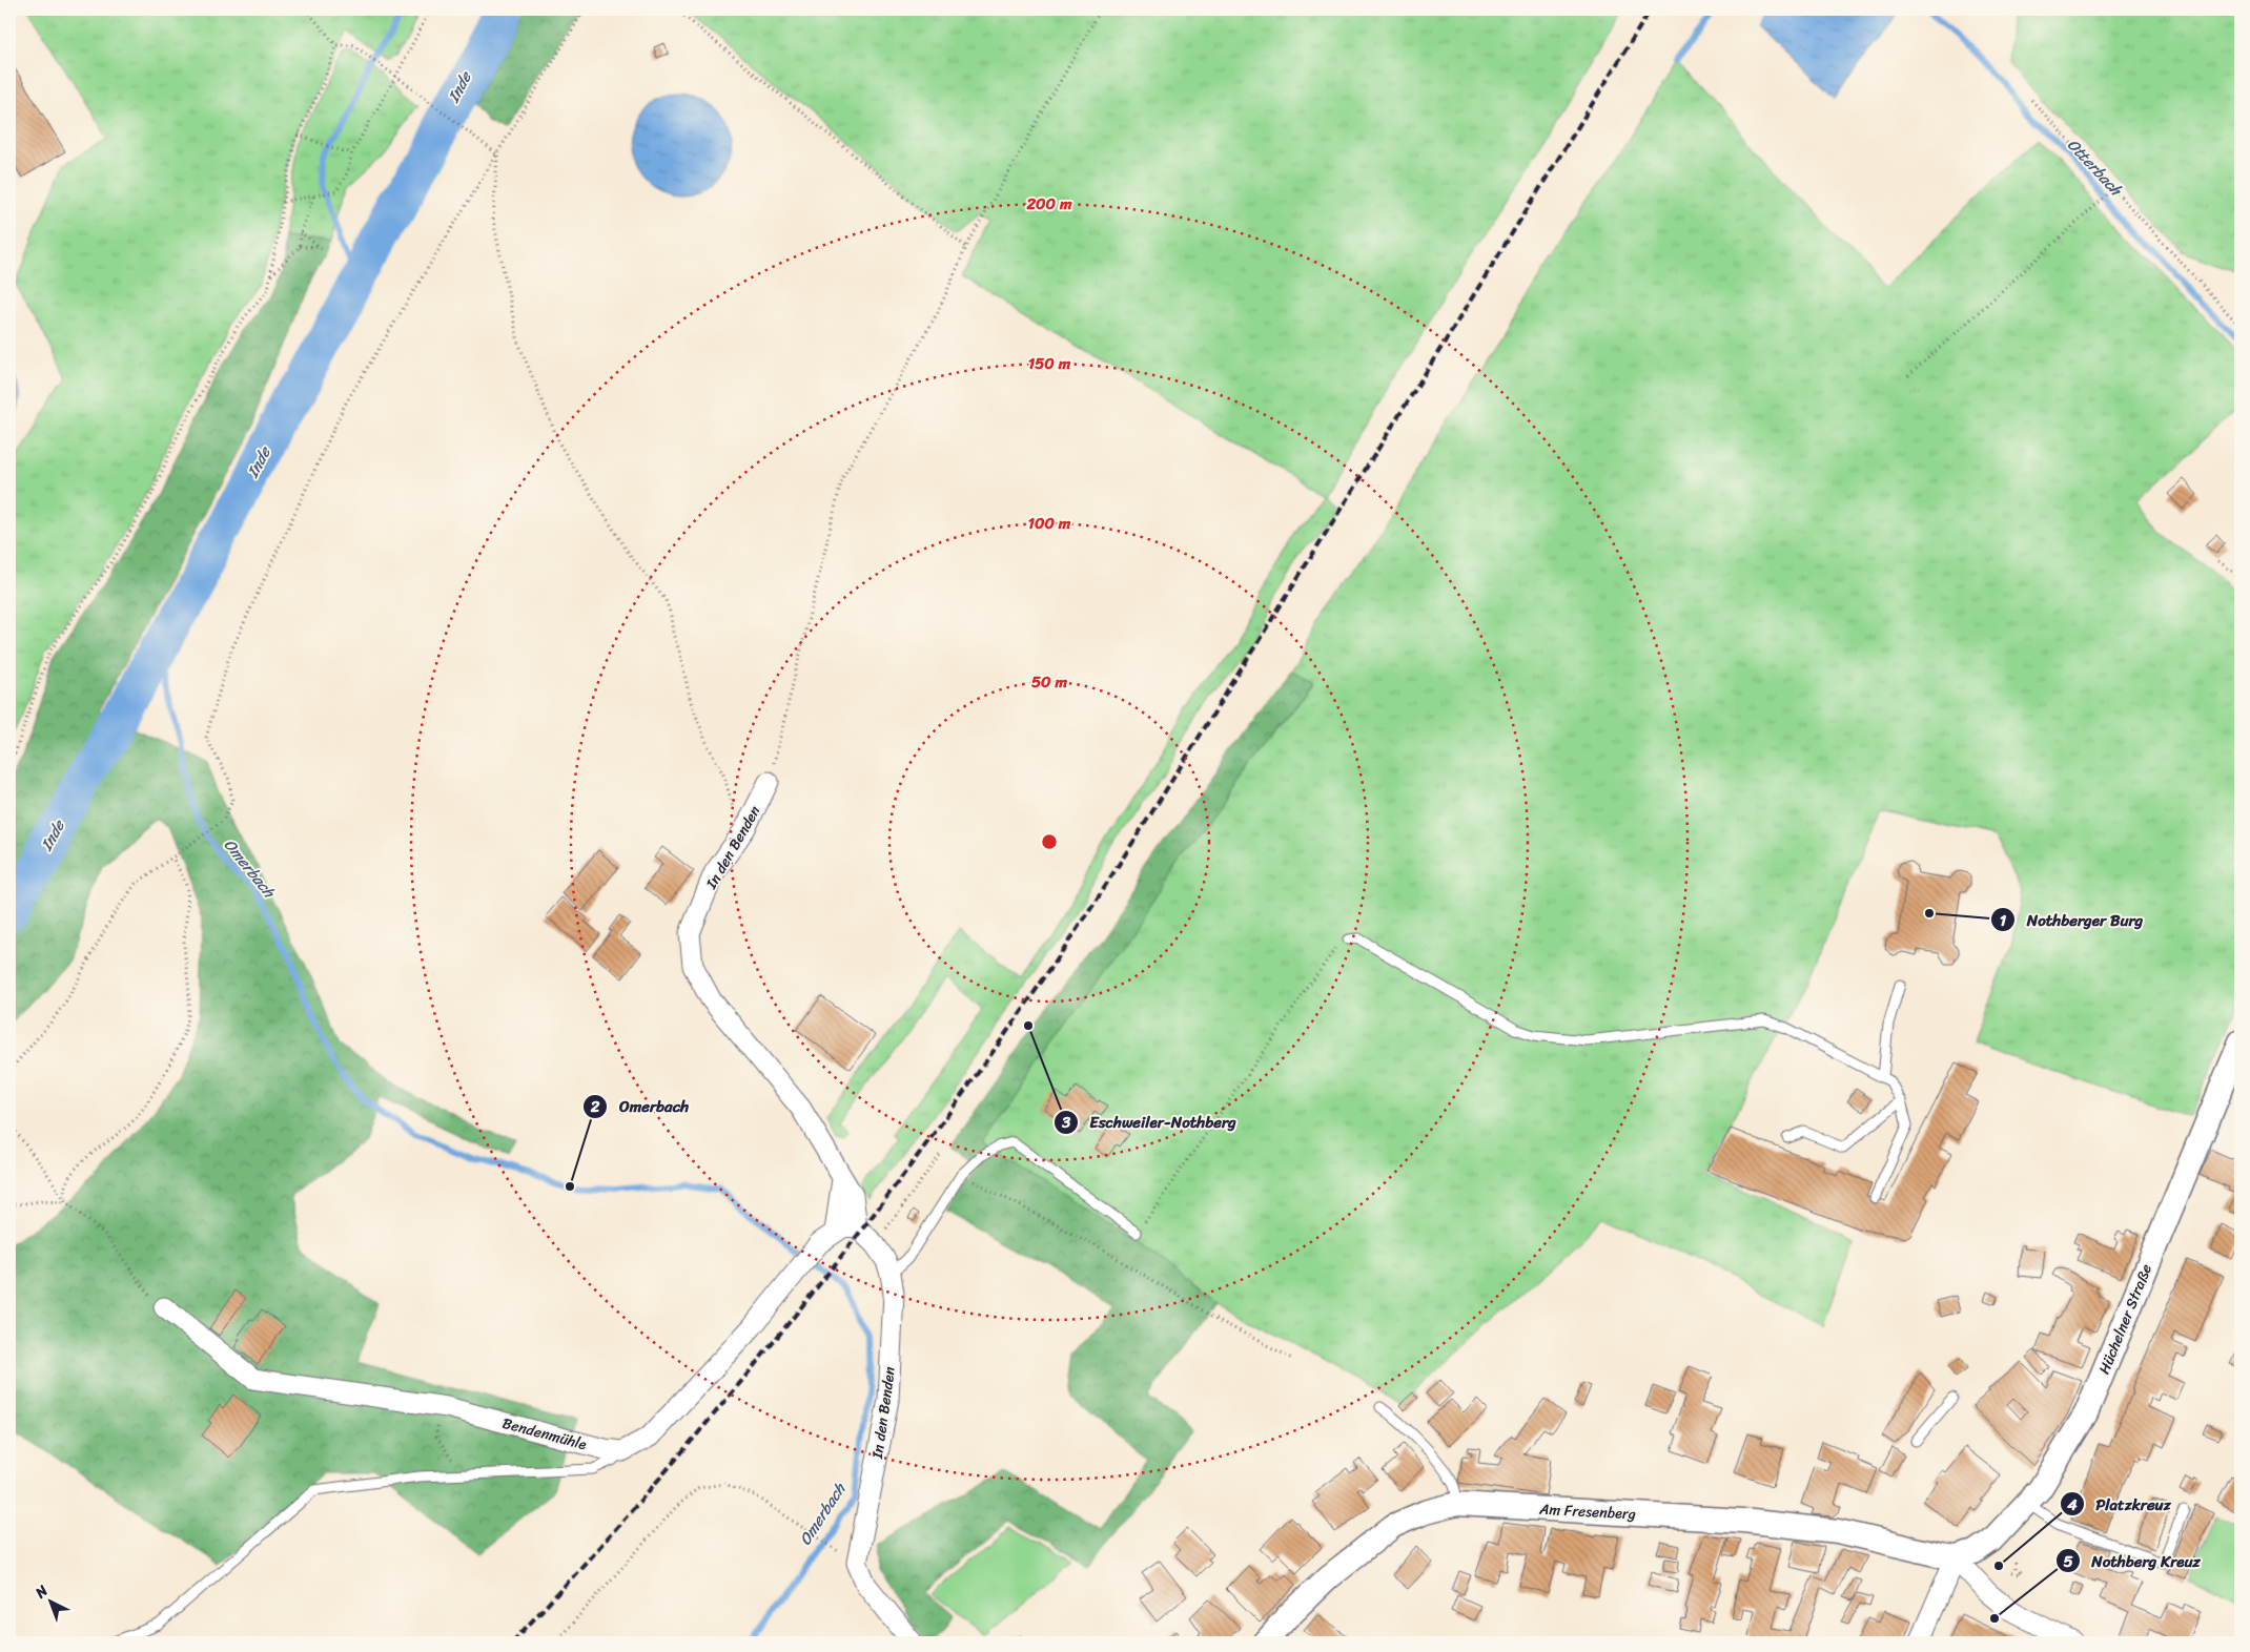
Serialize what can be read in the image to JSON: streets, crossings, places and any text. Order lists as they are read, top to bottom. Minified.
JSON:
{"streets":{"street":["In den Benden","Hüchelner Straße","Bendenmühle","Am Fresenberg"]},"crossings":[["Hüchelner Straße","Am Fresenberg"]],"water":["Inde","Otterbach","Omerbach"],"places":["Nothberger Burg","Eschweiler-Nothberg","Omerbach","Platzkreuz","Nothberg Kreuz"],"north":"top left","rings":["200 m","150 m","100 m","50 m"]}
